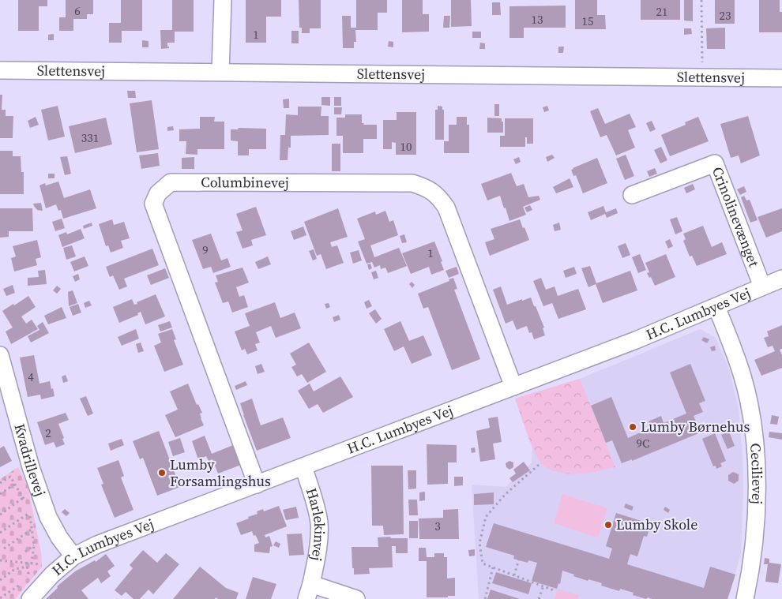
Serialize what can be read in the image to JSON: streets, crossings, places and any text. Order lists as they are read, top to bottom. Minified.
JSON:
{"streets":{"street":["Slettensvej","Columbinevej","Crinolinevænget","H.C. Lumbyes Vej","Kvadrillevej","Cecilievej","Harlekinvej"]},"crossings":[["Columbinevej","H.C. Lumbyes Vej"],["Crinolinevænget","H.C. Lumbyes Vej"],["H.C. Lumbyes Vej","Kvadrillevej"],["H.C. Lumbyes Vej","Cecilievej"],["H.C. Lumbyes Vej","Harlekinvej"]],"places":["Lumby Børnehus","Lumby Forsamlingshus","Lumby Skole"],"house_numbers":["6","21","23","13","15","1","331","10","9","1","4","2","9C","3"]}
